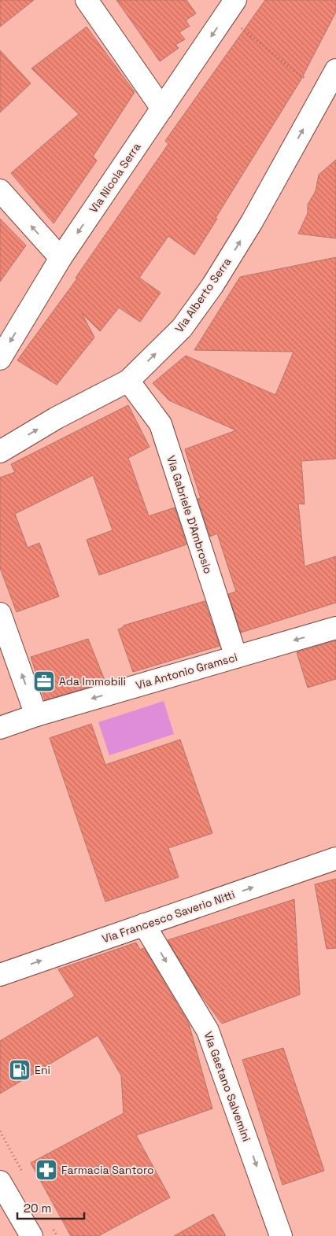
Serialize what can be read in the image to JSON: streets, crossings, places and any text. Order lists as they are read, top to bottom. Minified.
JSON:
{"streets":{"street":["Via Nicola Serra","Via Alberto Serra","Via Gabriele D'Ambrosio","Via Antonio Gramsci","Via Francesco Saverio Nitti","Via Gaetano Salvemini"]},"crossings":[["Via Alberto Serra","Via Gabriele D'Ambrosio"],["Via Gabriele D'Ambrosio","Via Antonio Gramsci"],["Via Francesco Saverio Nitti","Via Gaetano Salvemini"]],"one_way":["Via Nicola Serra","Via Alberto Serra","Via Antonio Gramsci","Via Francesco Saverio Nitti","Via Gaetano Salvemini"],"places":{"office":["Ada Immobili"],"fuel station":["Eni"],"pharmacy":["Farmacia Santoro"]},"scale_bar":"20 m"}
